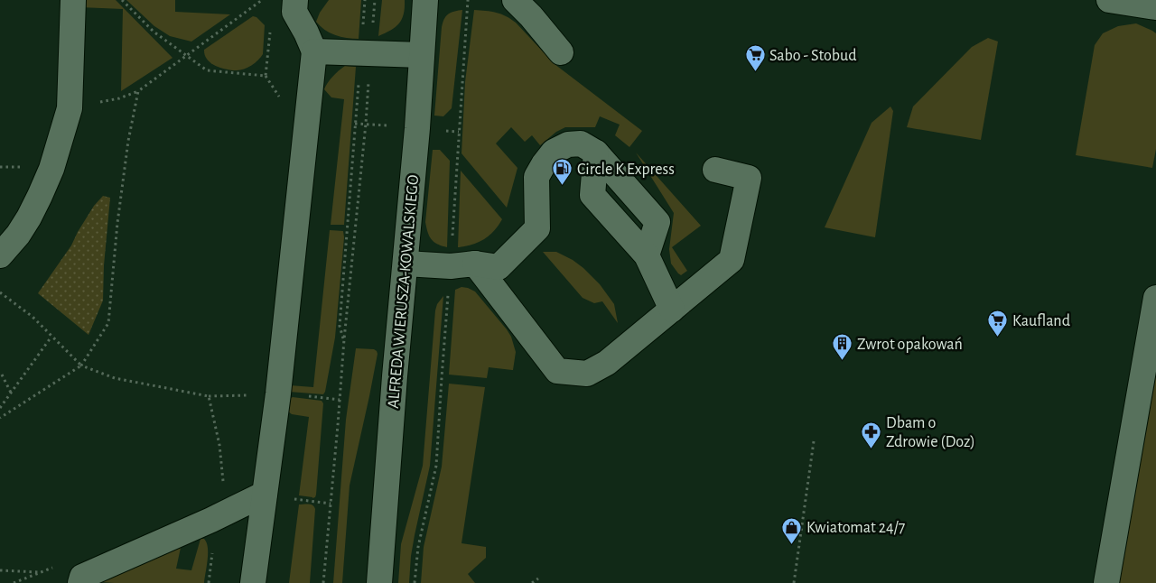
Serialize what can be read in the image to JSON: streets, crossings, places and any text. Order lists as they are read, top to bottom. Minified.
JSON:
{"streets":{"street":["ALFREDA WIERUSZA-KOWALSKIEGO"]},"places":{"supermarket":["Sabo - Stobud","Kaufland"],"fuel station":["Circle K Express"],"building":["Zwrot opakowań"],"pharmacy":["Dbam o Zdrowie (Doz)"],"shop":["Kwiatomat 24/7"]}}
